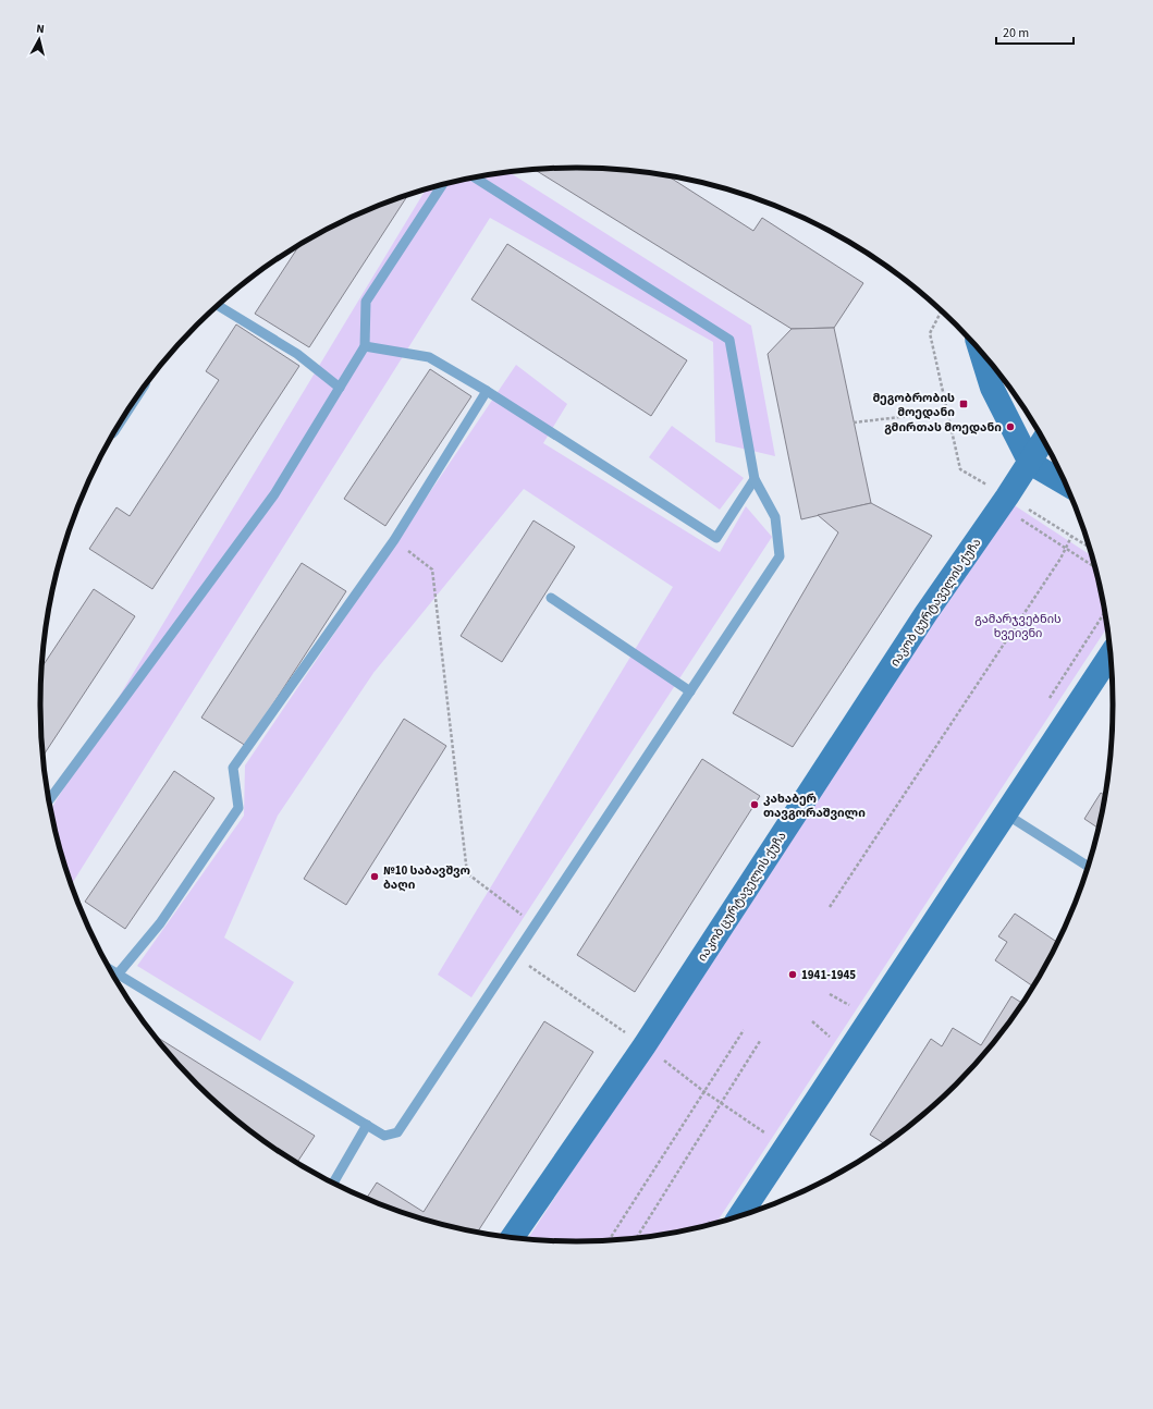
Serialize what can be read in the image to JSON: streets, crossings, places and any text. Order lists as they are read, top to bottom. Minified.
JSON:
{"streets":{"main road":["იაკობ ცურტაველის ქუჩა"]},"parks":["გამარჯვებნის ხვეივნი"],"places":{"transit":["მეგობრობის მოედანი"],"other":["გმირთას მოედანი","კახაბერ თავგორაშვილი","№10 საბავშვო ბაღი","1941-1945"]},"scale_bar":"20 m","north":"top"}
